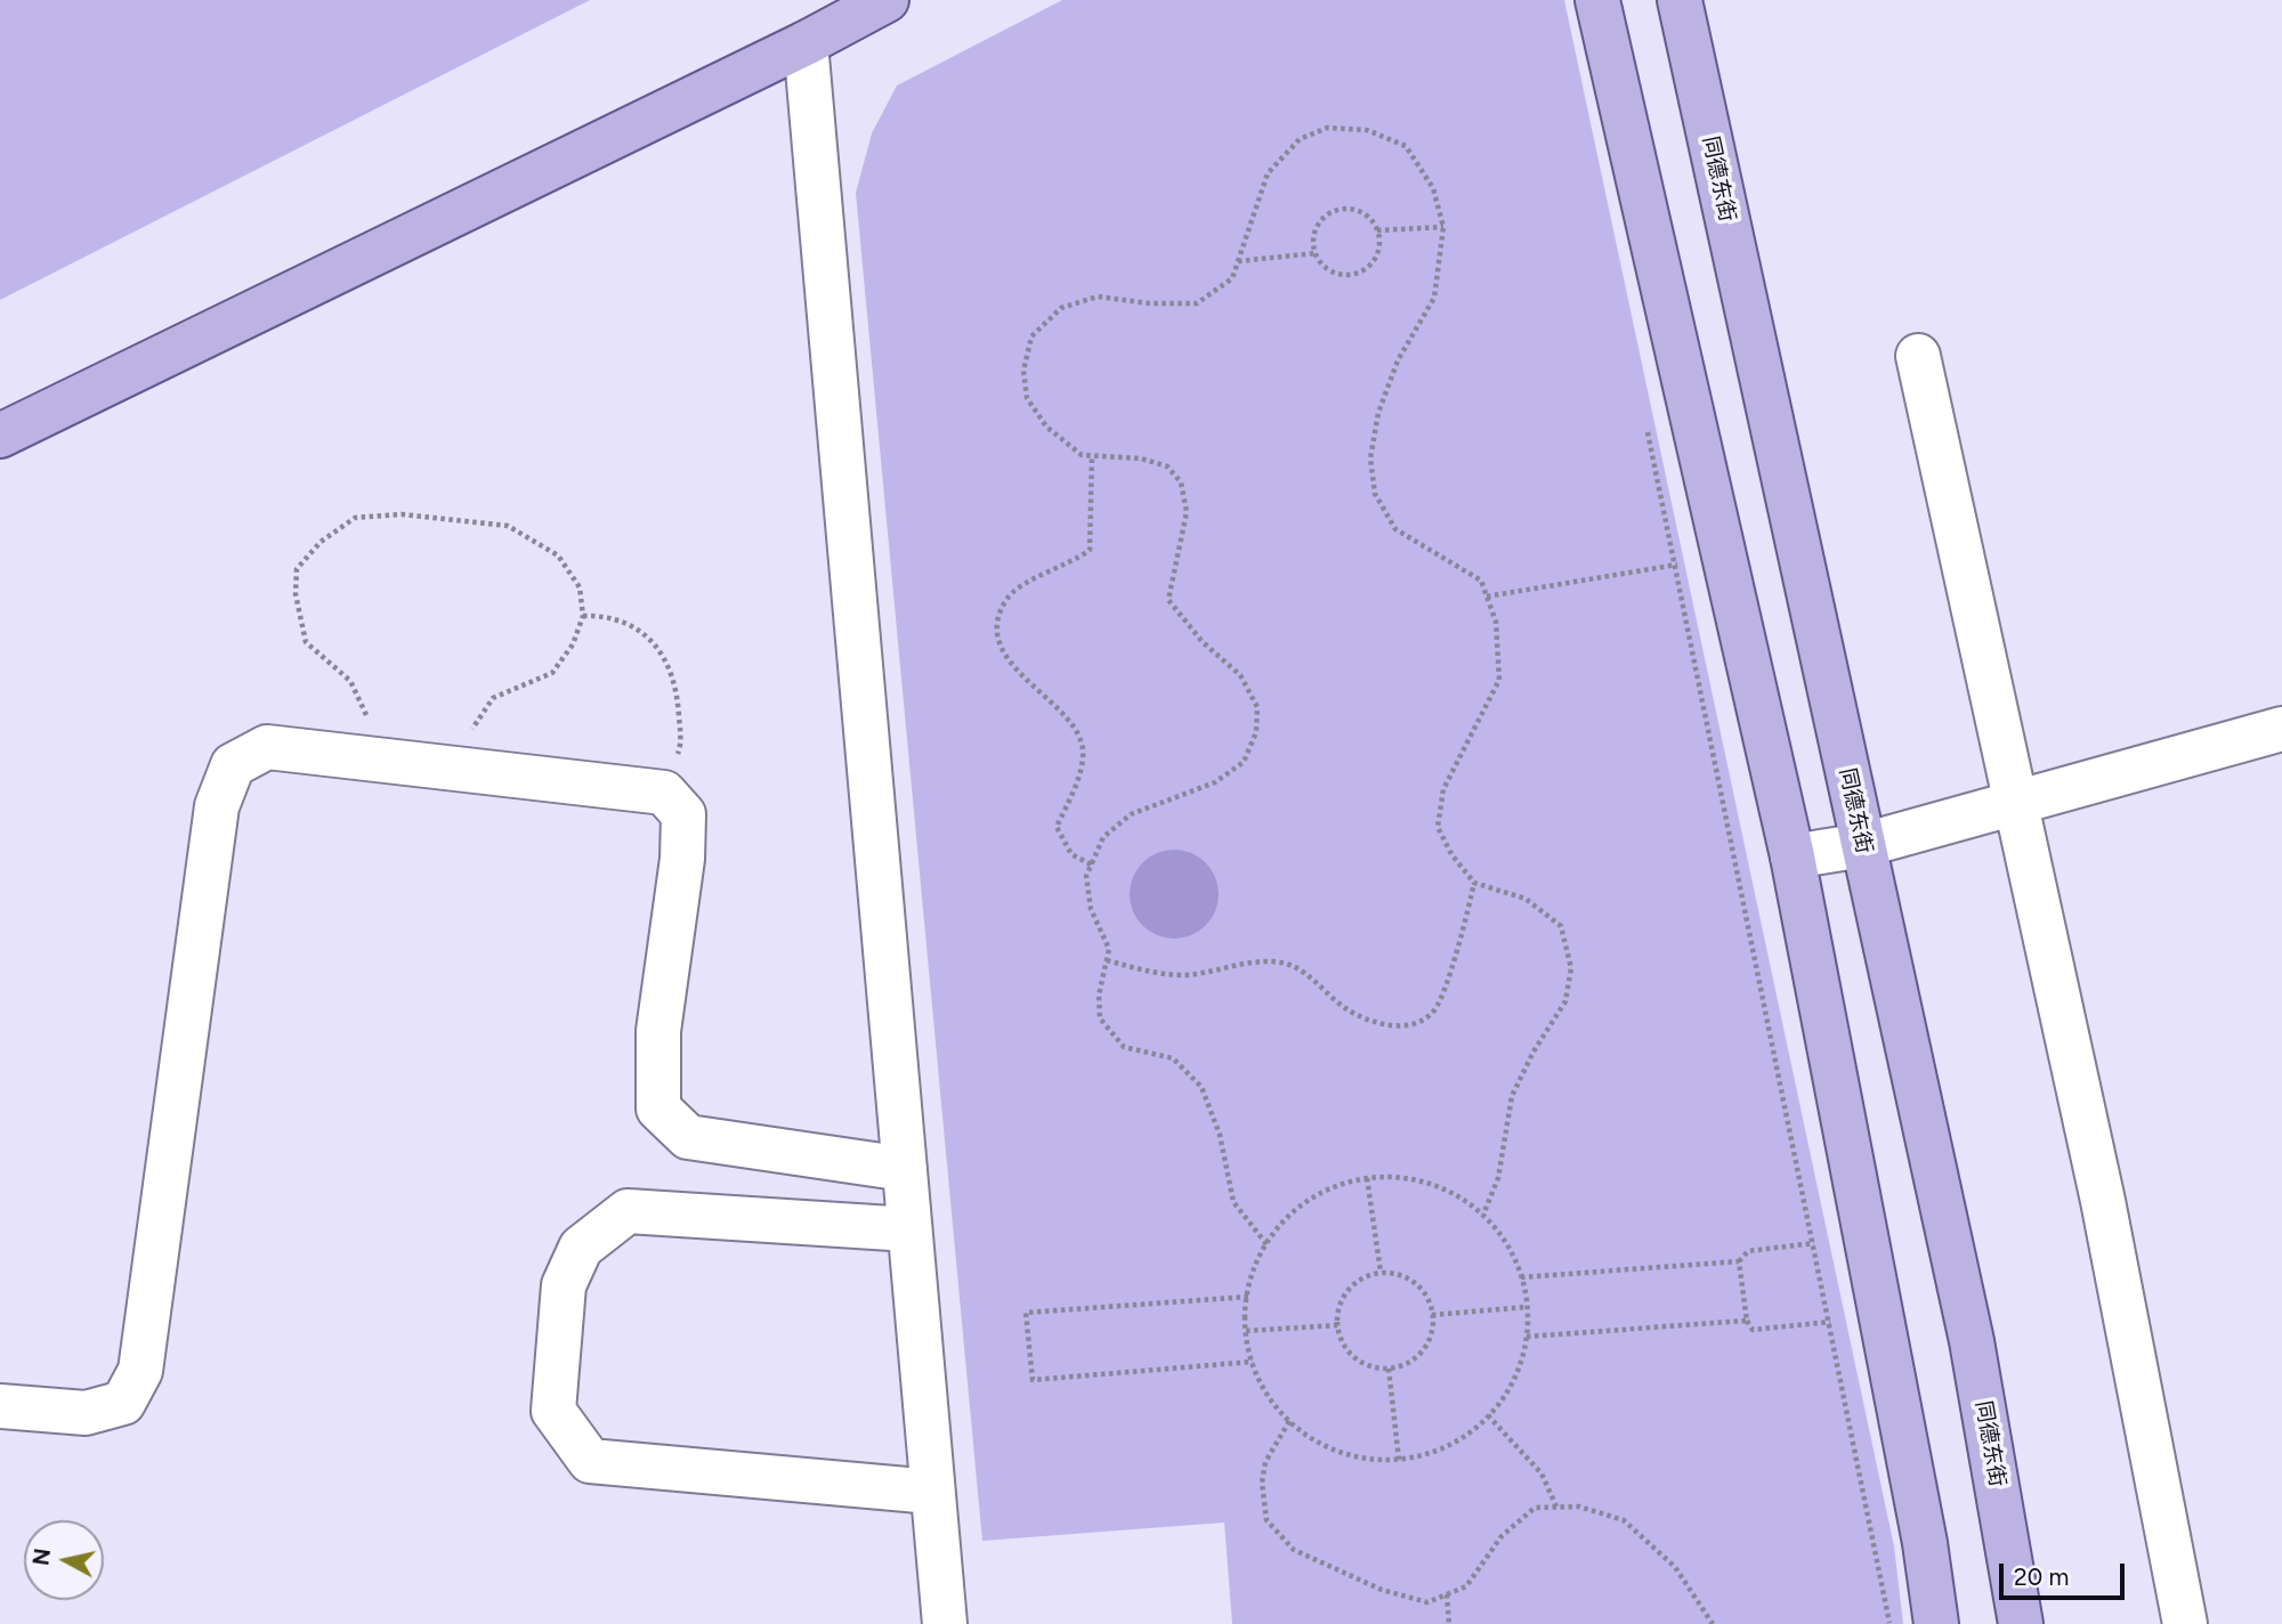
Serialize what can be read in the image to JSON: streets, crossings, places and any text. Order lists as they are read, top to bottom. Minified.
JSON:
{"streets":{"main road":["同德东街"]},"scale_bar":"20 m","north":"left"}
